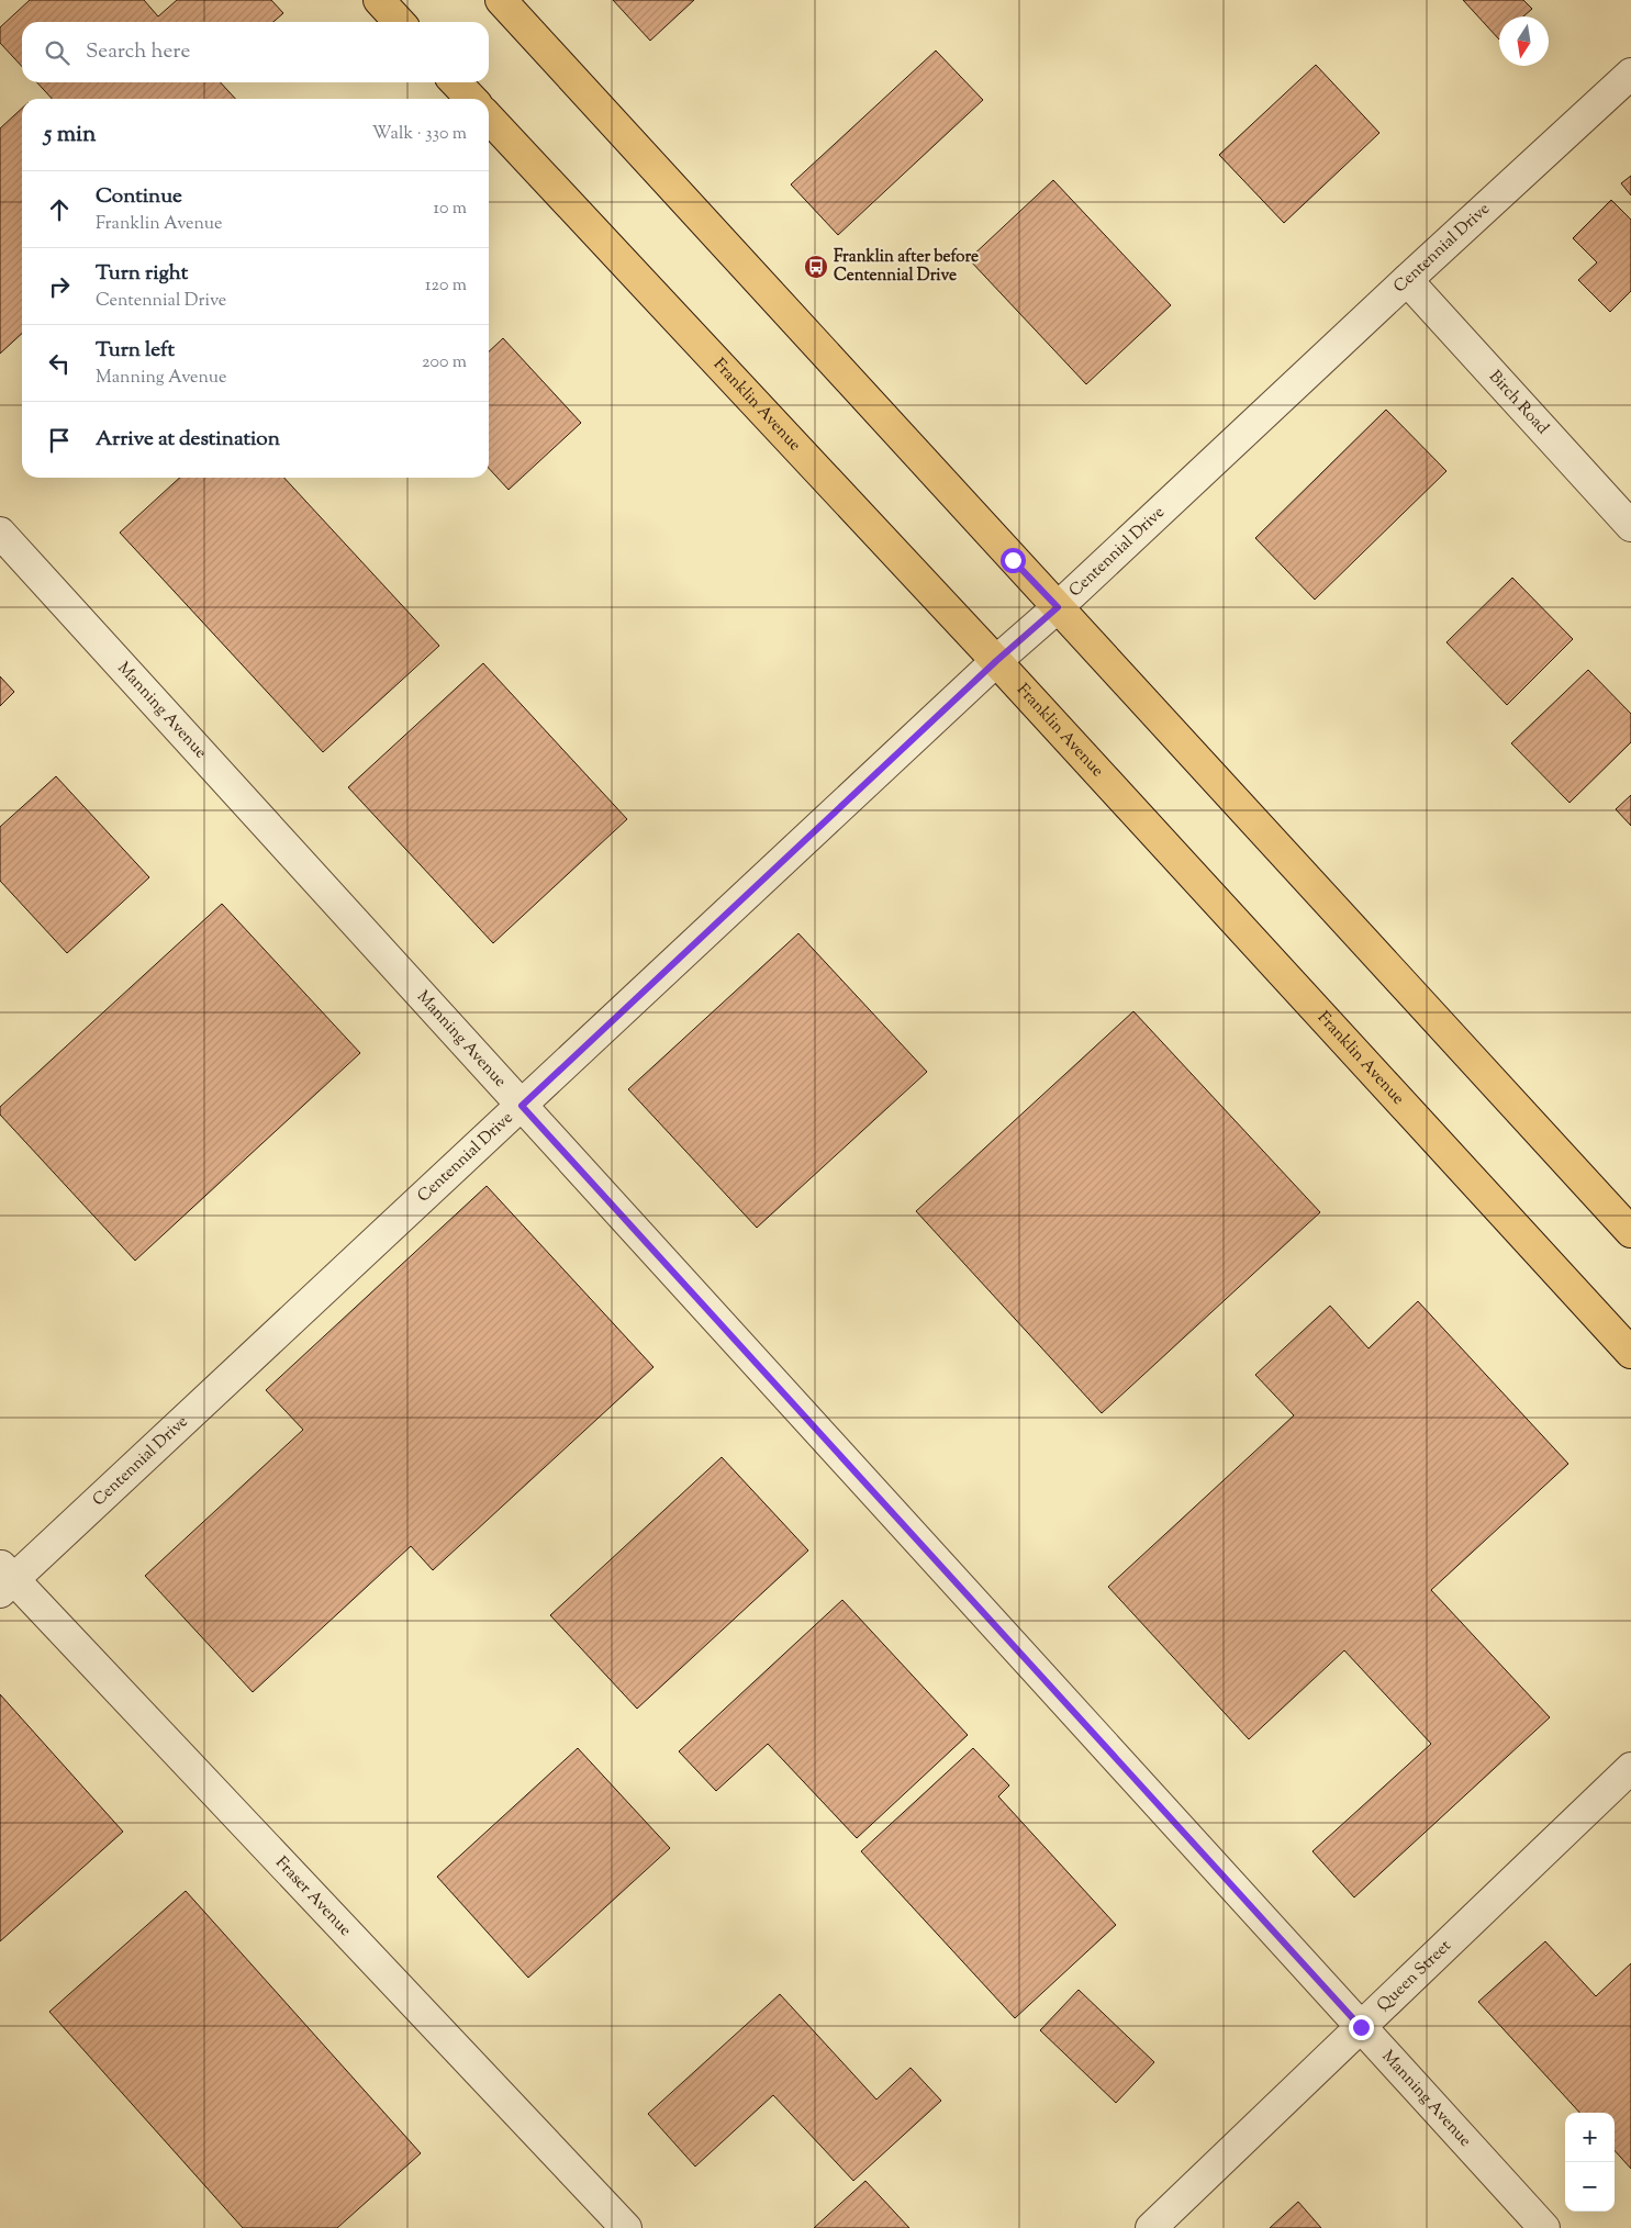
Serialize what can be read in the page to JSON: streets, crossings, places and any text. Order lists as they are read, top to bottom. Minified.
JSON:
{"streets":{"main road":["Franklin Avenue"],"street":["Centennial Drive","Birch Road","Manning Avenue","Fraser Avenue","Queen Street"]},"crossings":[["Centennial Drive","Birch Road"],["Centennial Drive","Franklin Avenue"],["Centennial Drive","Manning Avenue"],["Centennial Drive","Fraser Avenue"],["Manning Avenue","Queen Street"]],"places":{"bus stop":["Franklin after before Centennial Drive"]},"north":"bottom","page":{"search":"Search here","heading":["5 min","Walk · 330 m"],"list":[["Continue","Franklin Avenue","10 m"],["Turn right","Centennial Drive","120 m"],["Turn left","Manning Avenue","200 m"],"Arrive at destination"],"map_buttons":["+","−"]}}
